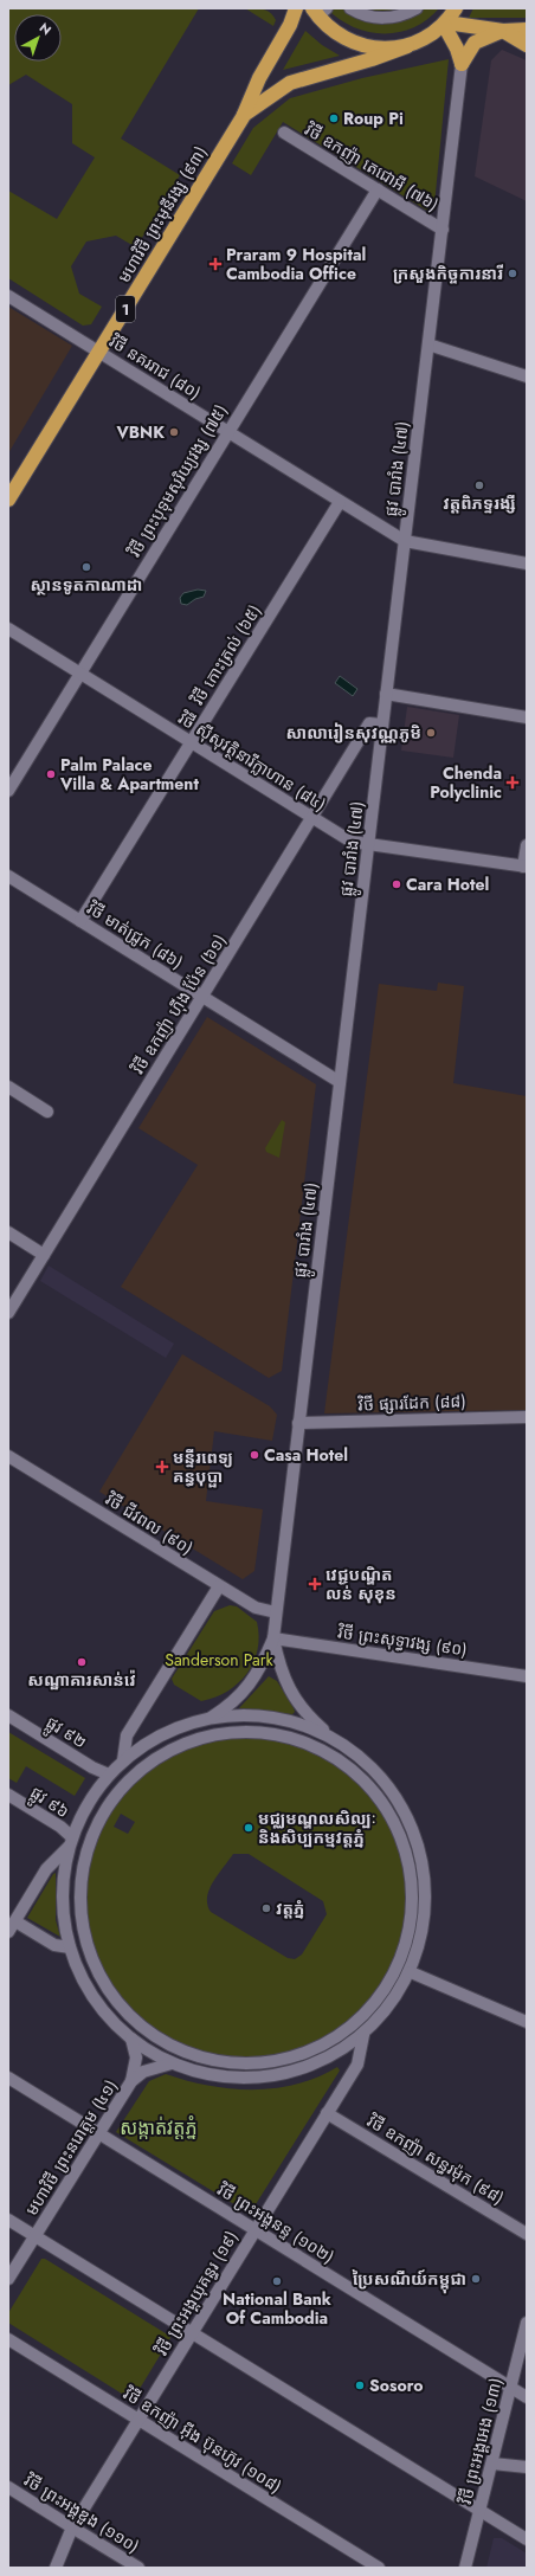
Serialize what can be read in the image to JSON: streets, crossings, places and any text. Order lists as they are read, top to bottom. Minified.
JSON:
{"streets":{"highway":["មហាវិថី ព្រះមុនីវង្ស (៩៣)","1"],"street":["វិថី ឧកញ៉ា តេជោអី (៧៦)","វិថី នគររាជ (៨០)","ផ្លូវ បារាំង (៤៧)","វិថី ព្រះបុទុមសុរិយ្យវង្ស (៧៥)","វិថី កោះត្រល់ (៦៥)","វិថី ស៊ីសុវត្ថិនារីក្លាហាន (៨៤)","វិថី មាត់ជ្រូក (៨៦)","វិថី ឧកញ៉ា ហ៊ីង ប៉ែន (៦១)","វិថី ផ្សារដែក (៨៨)","វិថី ជីវពល (៩០)","វិថី ព្រះសុទ្ធាវង្ស (៩០)","ផ្លូវ ៩២","ផ្លូវ ៩៦","មហាវិថី ព្រះនរោត្តម (៤១)","វិថី ឧកញ៉ា សន្ធរម៉ុក (៩៨)","វិថី ព្រះអង្គនន្ទ (១០២)","វិថី ព្រះអង្គយុគន្ធរ (១៩)","វិថី ឧកញ៉ា អ៊ីង ប៊ុនហ៊ូវ (១០៨)","វិថី ព្រះអង្គអេង (១៣)","វិថី ព្រះអង្គឌួង (១១០)"]},"crossings":[["វិថី ឧកញ៉ា តេជោអី (៧៦)","ផ្លូវ បារាំង (៤៧)"],["វិថី ឧកញ៉ា តេជោអី (៧៦)","វិថី ព្រះបុទុមសុរិយ្យវង្ស (៧៥)"],["មហាវិថី ព្រះមុនីវង្ស (៩៣)","1"],["មហាវិថី ព្រះមុនីវង្ស (៩៣)","វិថី នគររាជ (៨០)"],["វិថី នគររាជ (៨០)","ផ្លូវ បារាំង (៤៧)"],["វិថី នគររាជ (៨០)","វិថី ព្រះបុទុមសុរិយ្យវង្ស (៧៥)"],["វិថី នគររាជ (៨០)","វិថី កោះត្រល់ (៦៥)"],["ផ្លូវ បារាំង (៤៧)","វិថី ស៊ីសុវត្ថិនារីក្លាហាន (៨៤)"],["ផ្លូវ បារាំង (៤៧)","វិថី មាត់ជ្រូក (៨៦)"],["ផ្លូវ បារាំង (៤៧)","វិថី ឧកញ៉ា ហ៊ីង ប៉ែន (៦១)"],["ផ្លូវ បារាំង (៤៧)","វិថី ផ្សារដែក (៨៨)"],["ផ្លូវ បារាំង (៤៧)","វិថី ជីវពល (៩០)"],["ផ្លូវ បារាំង (៤៧)","វិថី ព្រះសុទ្ធាវង្ស (៩០)"],["វិថី ព្រះបុទុមសុរិយ្យវង្ស (៧៥)","វិថី ស៊ីសុវត្ថិនារីក្លាហាន (៨៤)"],["វិថី កោះត្រល់ (៦៥)","វិថី ស៊ីសុវត្ថិនារីក្លាហាន (៨៤)"],["វិថី កោះត្រល់ (៦៥)","វិថី មាត់ជ្រូក (៨៦)"],["វិថី ស៊ីសុវត្ថិនារីក្លាហាន (៨៤)","វិថី ឧកញ៉ា ហ៊ីង ប៉ែន (៦១)"],["វិថី មាត់ជ្រូក (៨៦)","វិថី ឧកញ៉ា ហ៊ីង ប៉ែន (៦១)"],["មហាវិថី ព្រះនរោត្តម (៤១)","វិថី ព្រះអង្គនន្ទ (១០២)"],["វិថី ឧកញ៉ា សន្ធរម៉ុក (៩៨)","វិថី ព្រះអង្គយុគន្ធរ (១៩)"],["វិថី ព្រះអង្គនន្ទ (១០២)","វិថី ព្រះអង្គយុគន្ធរ (១៩)"],["វិថី ព្រះអង្គនន្ទ (១០២)","វិថី ព្រះអង្គអេង (១៣)"],["វិថី ព្រះអង្គយុគន្ធរ (១៩)","វិថី ឧកញ៉ា អ៊ីង ប៊ុនហ៊ូវ (១០៨)"],["វិថី ព្រះអង្គយុគន្ធរ (១៩)","វិថី ព្រះអង្គឌួង (១១០)"]],"districts":["សង្កាត់វត្តភ្នំ"],"parks":["Sanderson Park"],"places":{"other":["Roup Pi","ក្រសួងកិច្ចការនារី","VBNK","វត្តពិភទ្ទរង្សី","ស្ថានទូតកាណាដា","សាលារៀនសុវណ្ណភូមិ","Palm Palace Villa & Apartment","Cara Hotel","Casa Hotel","សណ្ឋាគារសាន់វ៉េ","មជ្ឈមណ្ឌលសិល្បៈ និងសិប្បកម្មវត្តភ្នំ","វត្ដភ្នំ","ប្រៃសណីយ៍កម្ពុជា","National Bank Of Cambodia","Sosoro"],"health":["Praram 9 Hospital Cambodia Office","Chenda Polyclinic","មន្ទីរពេទ្យ គន្ធបុប្ផា","វេជ្ជបណ្ឌិត លន់ សុខុន"]},"north":"top right"}
